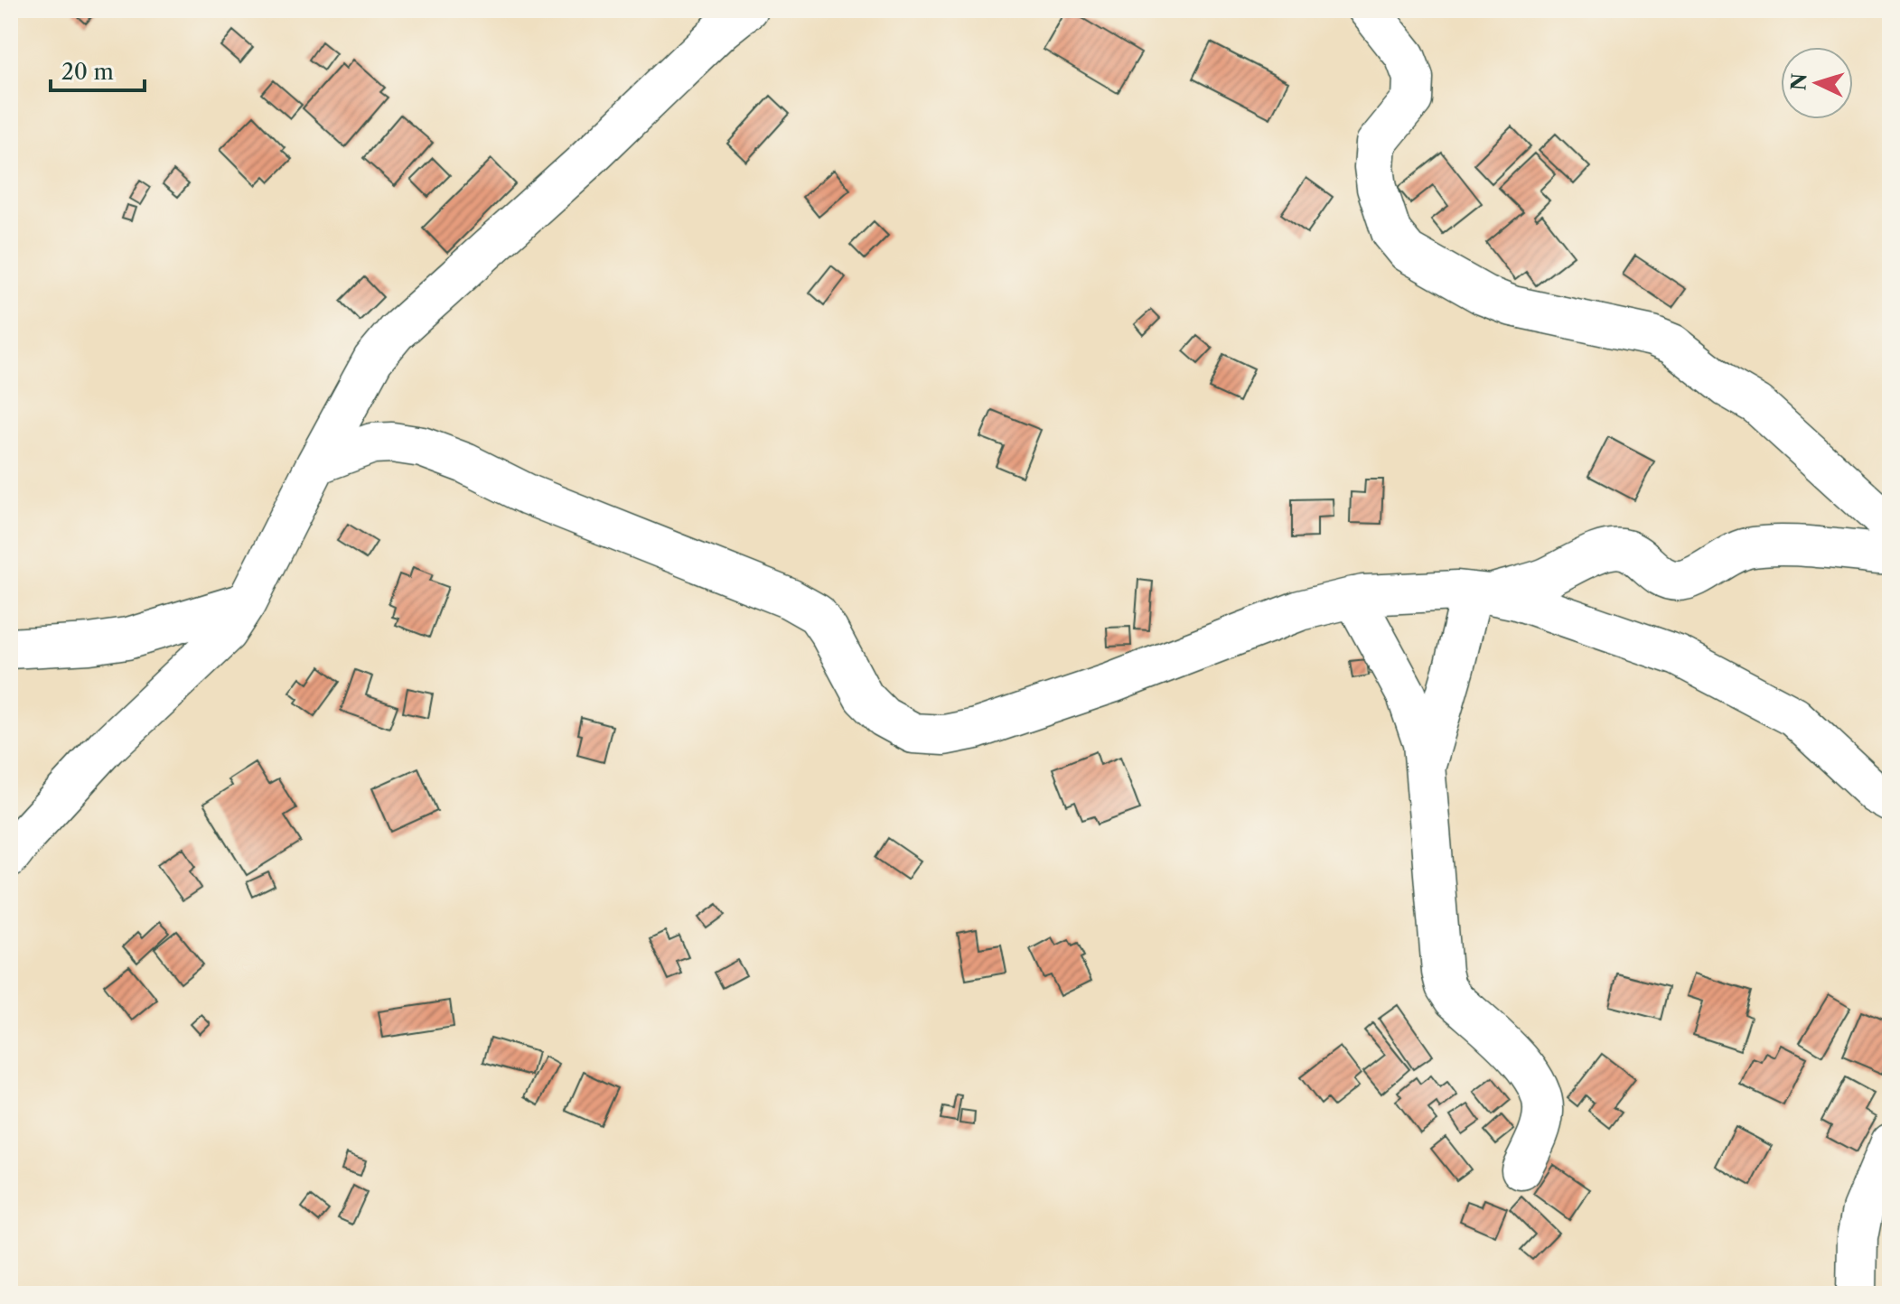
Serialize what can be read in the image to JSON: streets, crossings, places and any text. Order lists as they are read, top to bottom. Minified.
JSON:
{"scale_bar":"20 m","north":"left"}
